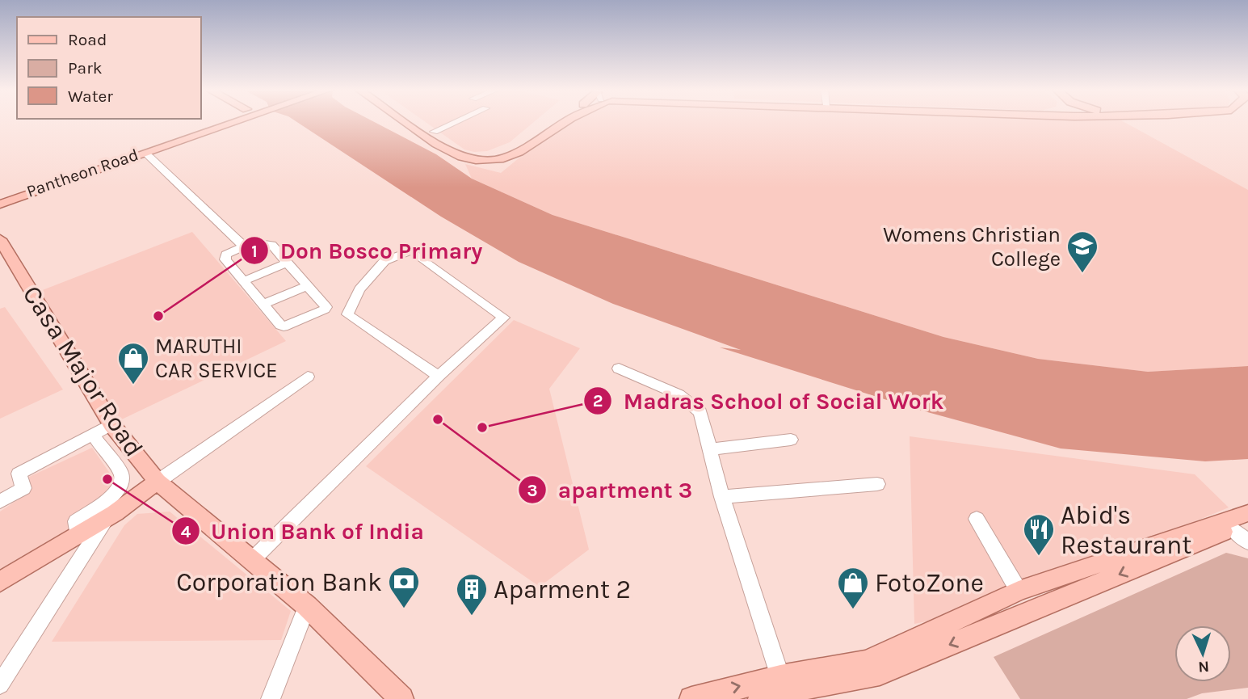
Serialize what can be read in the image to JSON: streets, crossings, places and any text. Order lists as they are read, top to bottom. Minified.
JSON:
{"streets":{"main road":["Pantheon Road","Casa Major Road"]},"places":{"school or university":["Womens Christian College"],"other":["Don Bosco Primary","apartment 3","Madras School of Social Work","Union Bank of India"],"shop":["MARUTHI CAR SERVICE","FotoZone"],"restaurant":["Abid's Restaurant"],"bank":["Corporation Bank"],"building":["Aparment 2"]},"legend":["Road","Park","Water"],"north":"bottom"}
